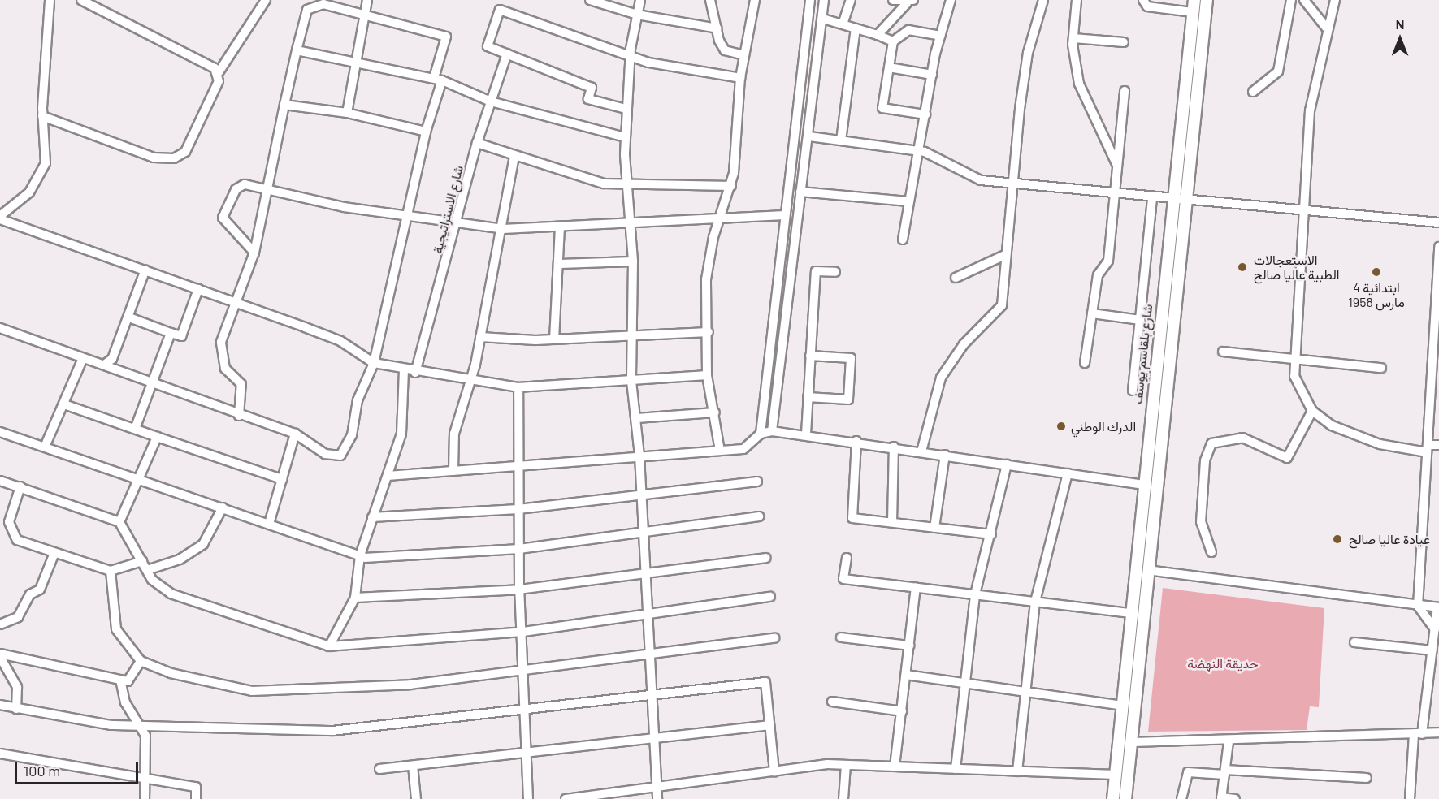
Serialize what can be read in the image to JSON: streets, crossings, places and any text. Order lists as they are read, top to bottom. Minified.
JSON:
{"streets":{"main road":["شارع بلقاسم يوسف"],"street":["شارع الاستراتيجية"]},"parks":["حديقة النهضة"],"places":["الاستعجالات الطبية عاليا صالح","ابتدائية 4 مارس 1958","الدرك الوطني","عيادة عاليا صالح"],"scale_bar":"100 m","north":"top"}
